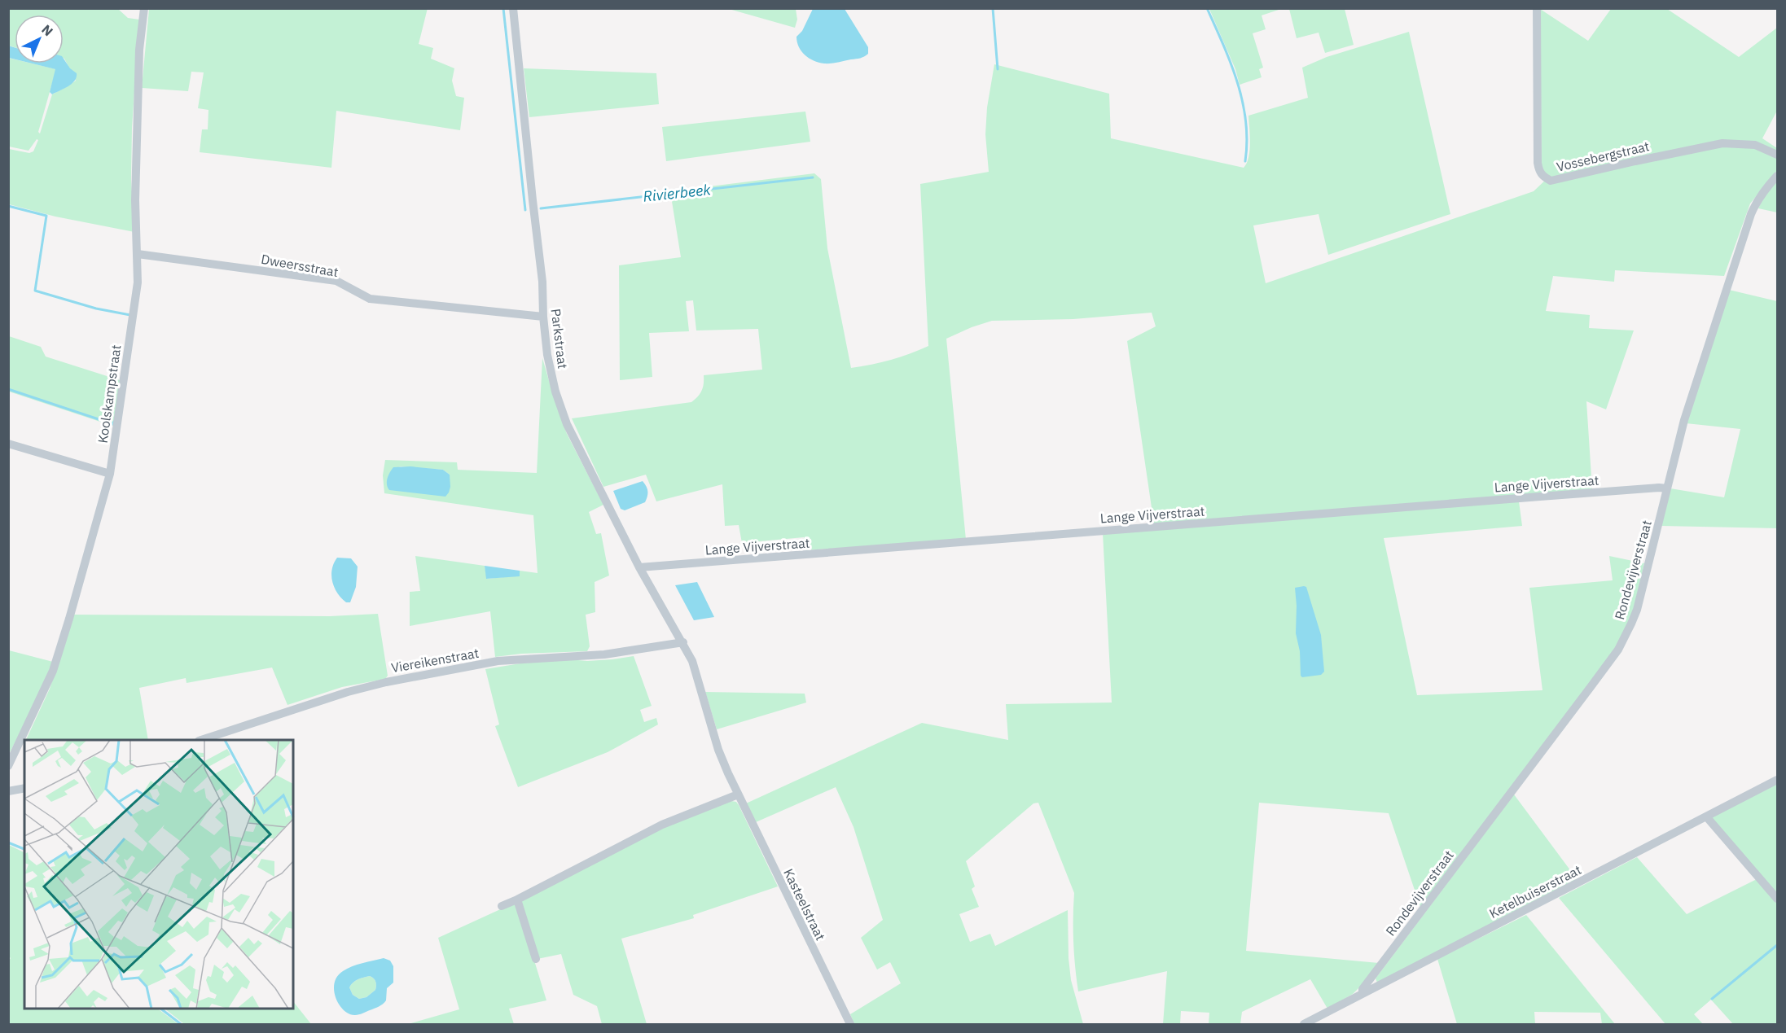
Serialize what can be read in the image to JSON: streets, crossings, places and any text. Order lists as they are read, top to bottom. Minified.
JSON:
{"streets":{"street":["Vossebergstraat","Dweersstraat","Parkstraat","Koolskampstraat","Lange Vijverstraat","Rondevijverstraat","Viereikenstraat","Ketelbuiserstraat","Kasteelstraat"]},"crossings":[["Dweersstraat","Parkstraat"],["Dweersstraat","Koolskampstraat"],["Parkstraat","Lange Vijverstraat"],["Parkstraat","Viereikenstraat"],["Parkstraat","Kasteelstraat"],["Lange Vijverstraat","Rondevijverstraat"],["Rondevijverstraat","Ketelbuiserstraat"],["Viereikenstraat","Kasteelstraat"]],"water":["Rivierbeek"],"north":"top right"}
